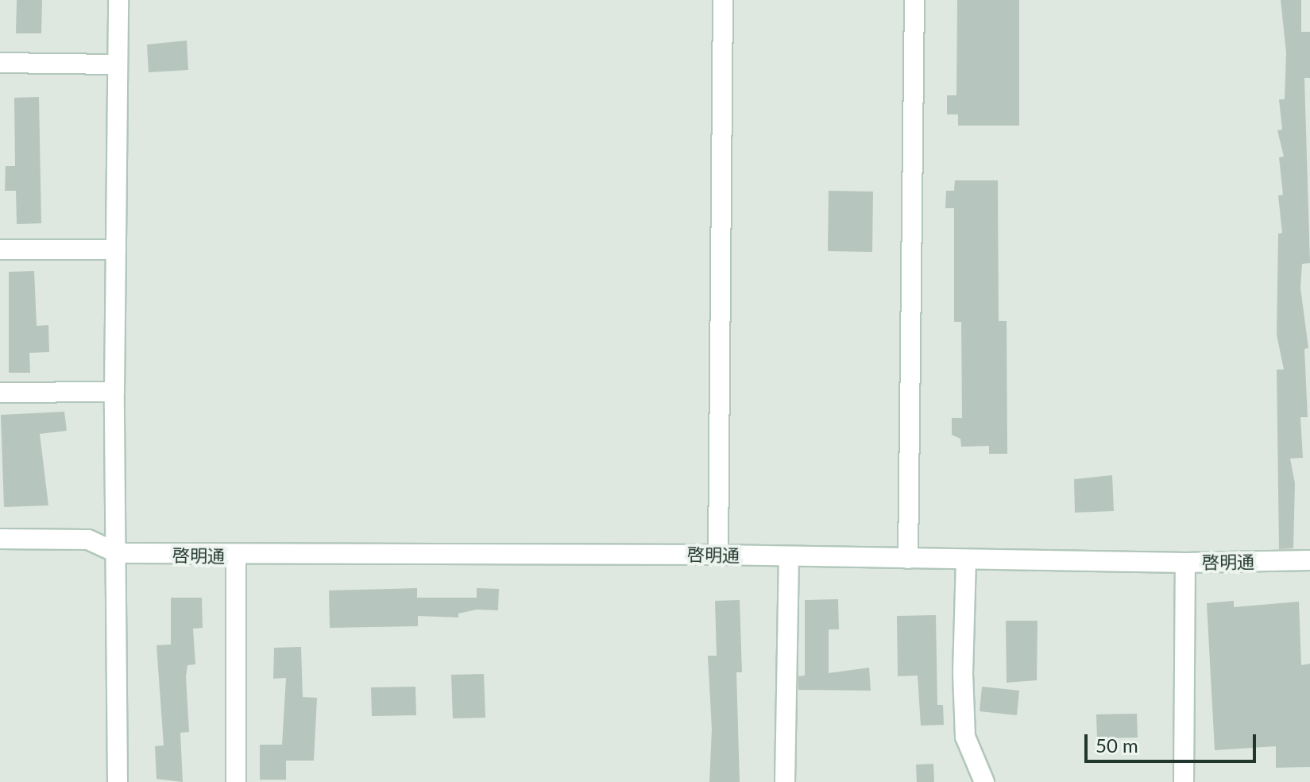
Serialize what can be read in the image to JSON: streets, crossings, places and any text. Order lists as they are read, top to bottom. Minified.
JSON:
{"streets":{"street":["啓明通"]},"scale_bar":"50 m"}
